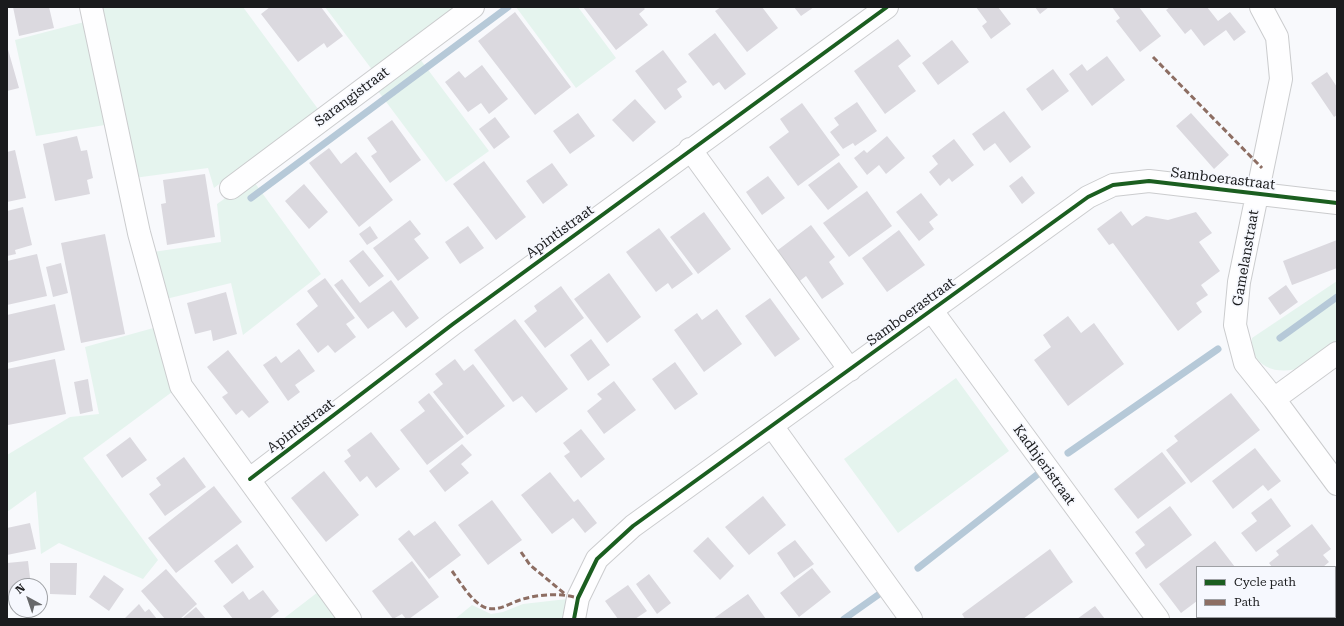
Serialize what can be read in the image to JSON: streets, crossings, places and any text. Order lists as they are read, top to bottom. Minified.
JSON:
{"streets":{"street":["Sarangistraat","Samboerastraat","Apintistraat","Gamelanstraat","Kadhjeristraat"]},"crossings":[["Samboerastraat","Gamelanstraat"],["Samboerastraat","Kadhjeristraat"]],"legend":["Cycle path","Path"],"north":"top left"}
